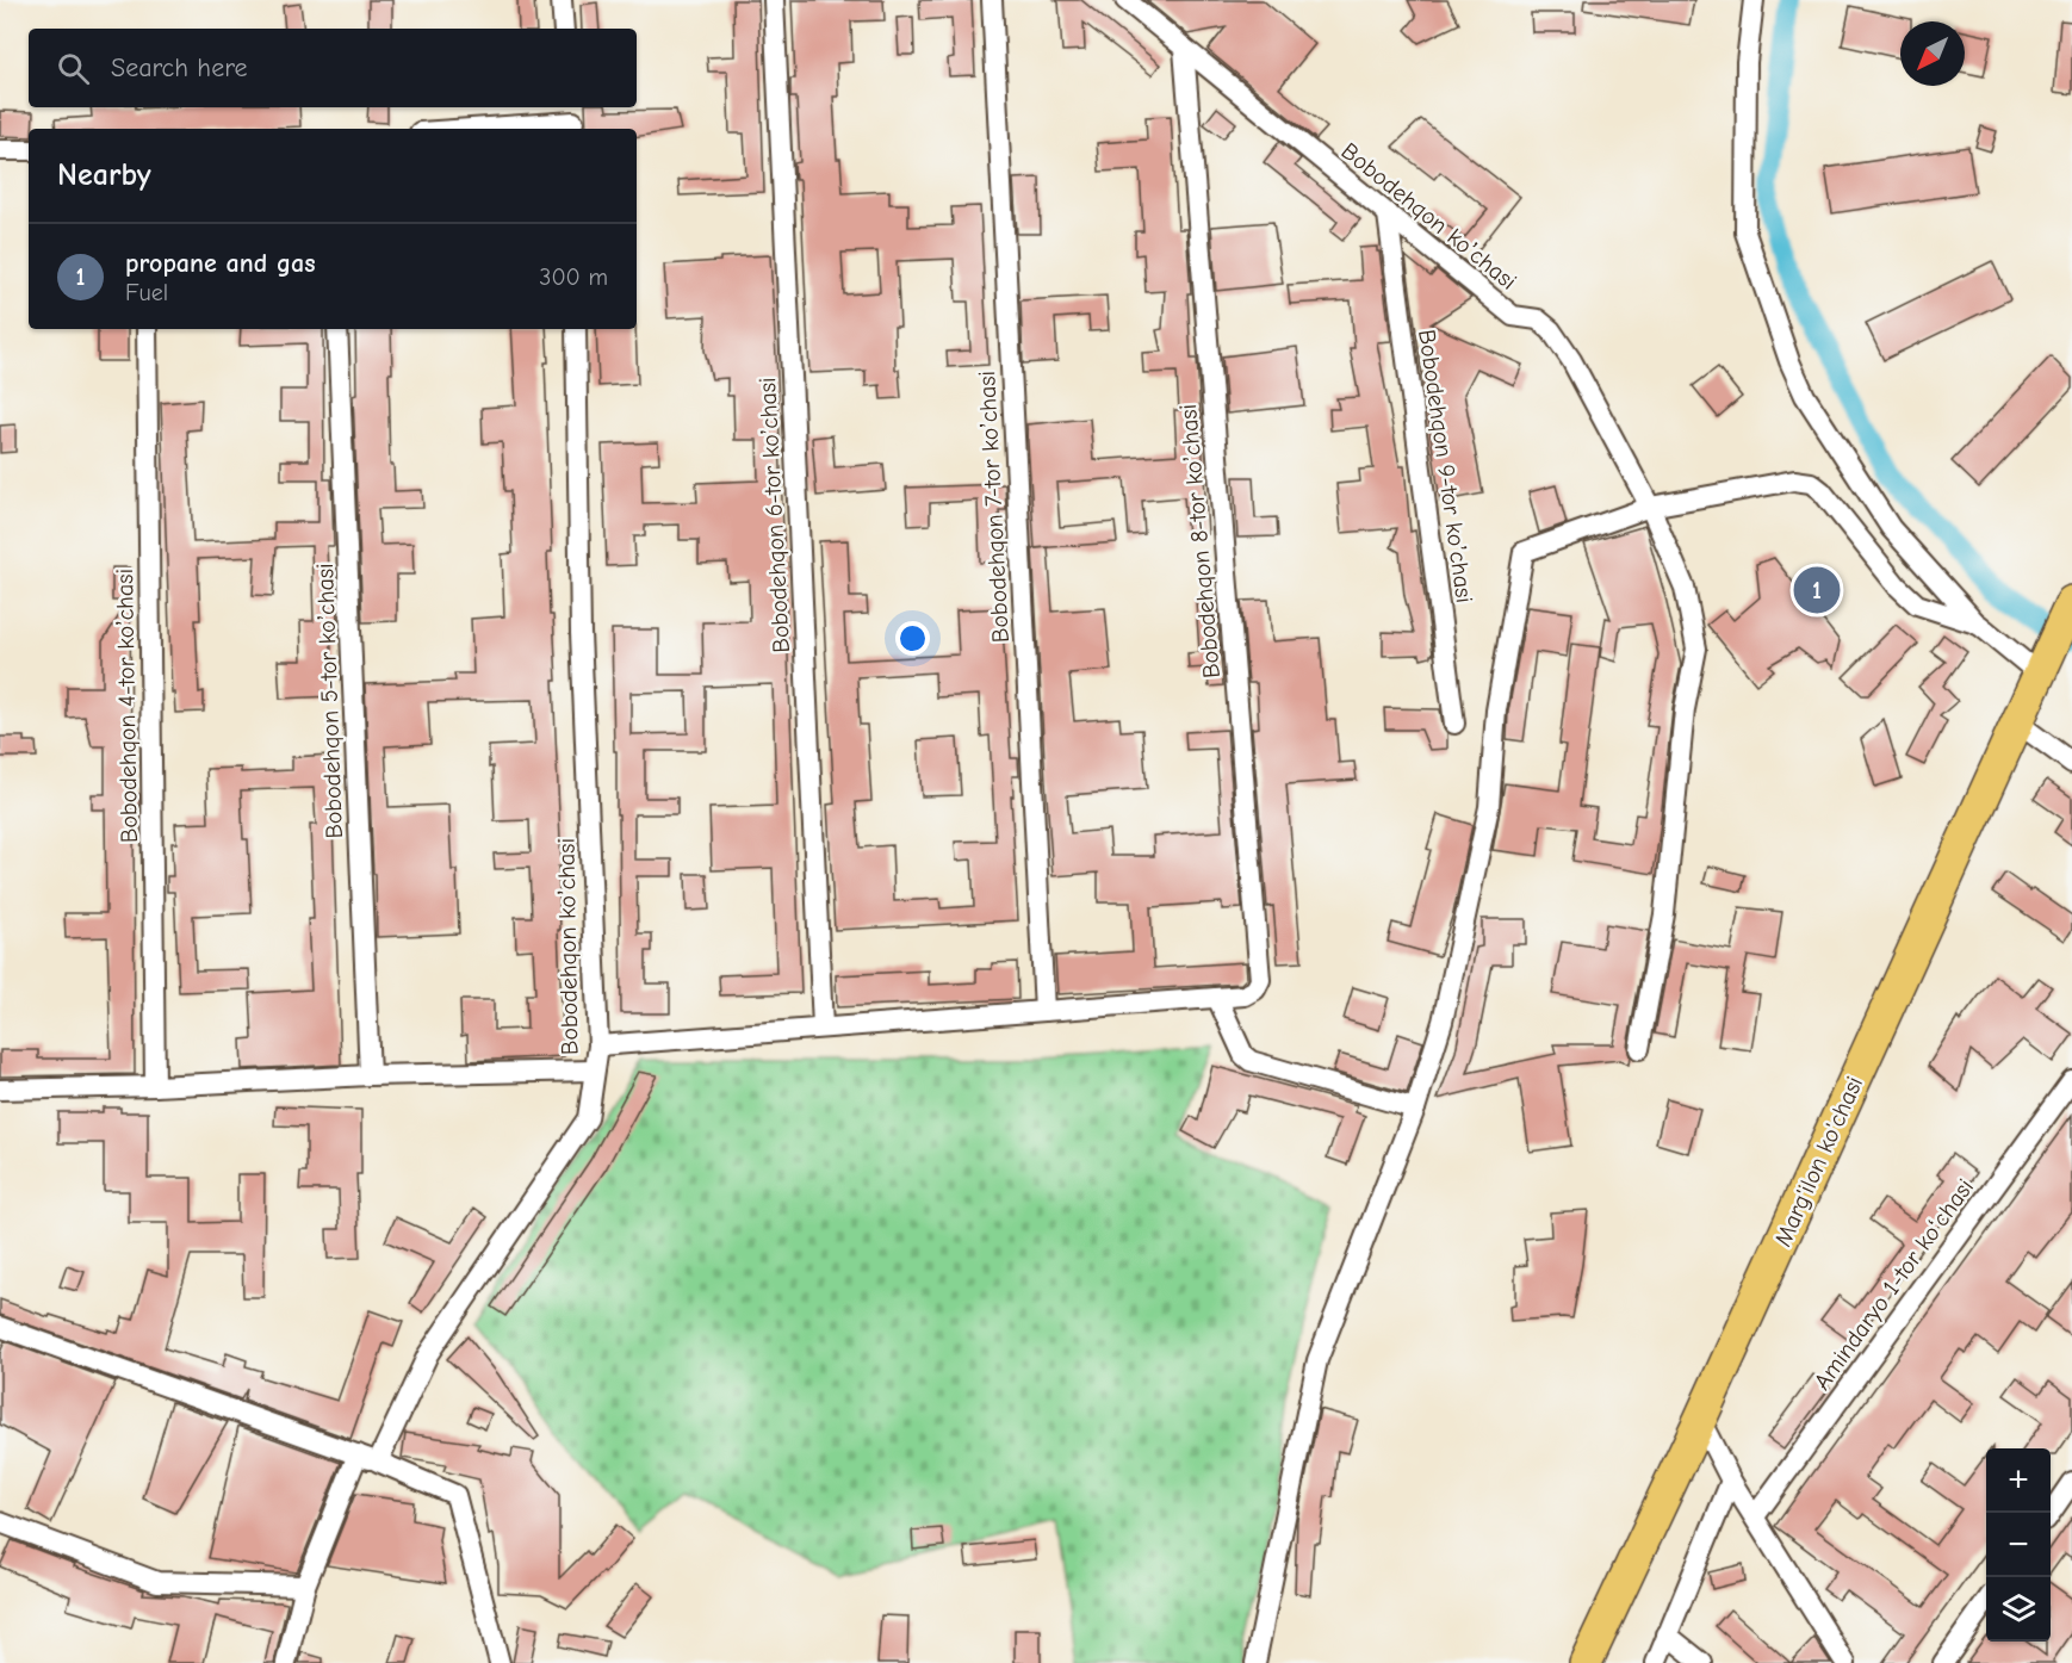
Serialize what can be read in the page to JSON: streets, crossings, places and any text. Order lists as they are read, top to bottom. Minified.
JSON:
{"streets":{"main road":["Marg'ilon ko'chasi"],"street":["Bobodehqon koʼchasi","Bobodehqon 9-tor koʼchasi","Bobodehqon 7-tor koʼchasi","Bobodehqon 6-tor koʼchasi","Bobodehqon 8-tor koʼchasi","Bobodehqon 5-tor koʼchasi","Bobodehqon 4-tor koʼchasi","Amindaryo 1-tor koʻchasi"]},"crossings":[["Bobodehqon koʼchasi","Bobodehqon 9-tor koʼchasi"],["Bobodehqon koʼchasi","Bobodehqon 8-tor koʼchasi"],["Bobodehqon 7-tor koʼchasi","Bobodehqon 8-tor koʼchasi"],["Bobodehqon 6-tor koʼchasi","Bobodehqon 8-tor koʼchasi"]],"north":"bottom left","page":{"search":"Search here","heading":"Nearby","list":[{"mark":"1","name":"propane and gas","note":"Fuel","value":"300 m"}],"pins":"1","map_buttons":["+","−"]}}
